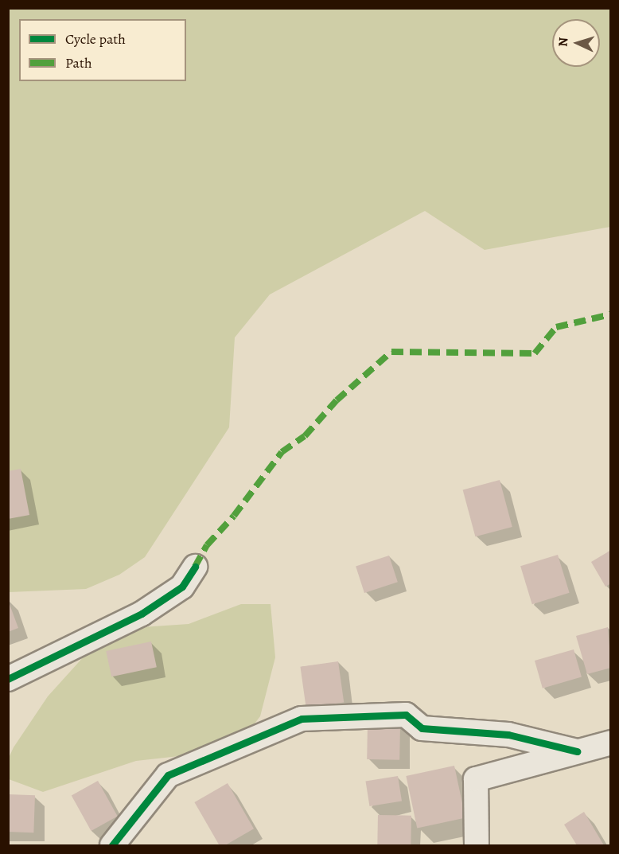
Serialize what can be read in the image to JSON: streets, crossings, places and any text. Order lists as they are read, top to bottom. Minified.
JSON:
{"legend":["Cycle path","Path"],"north":"left"}
